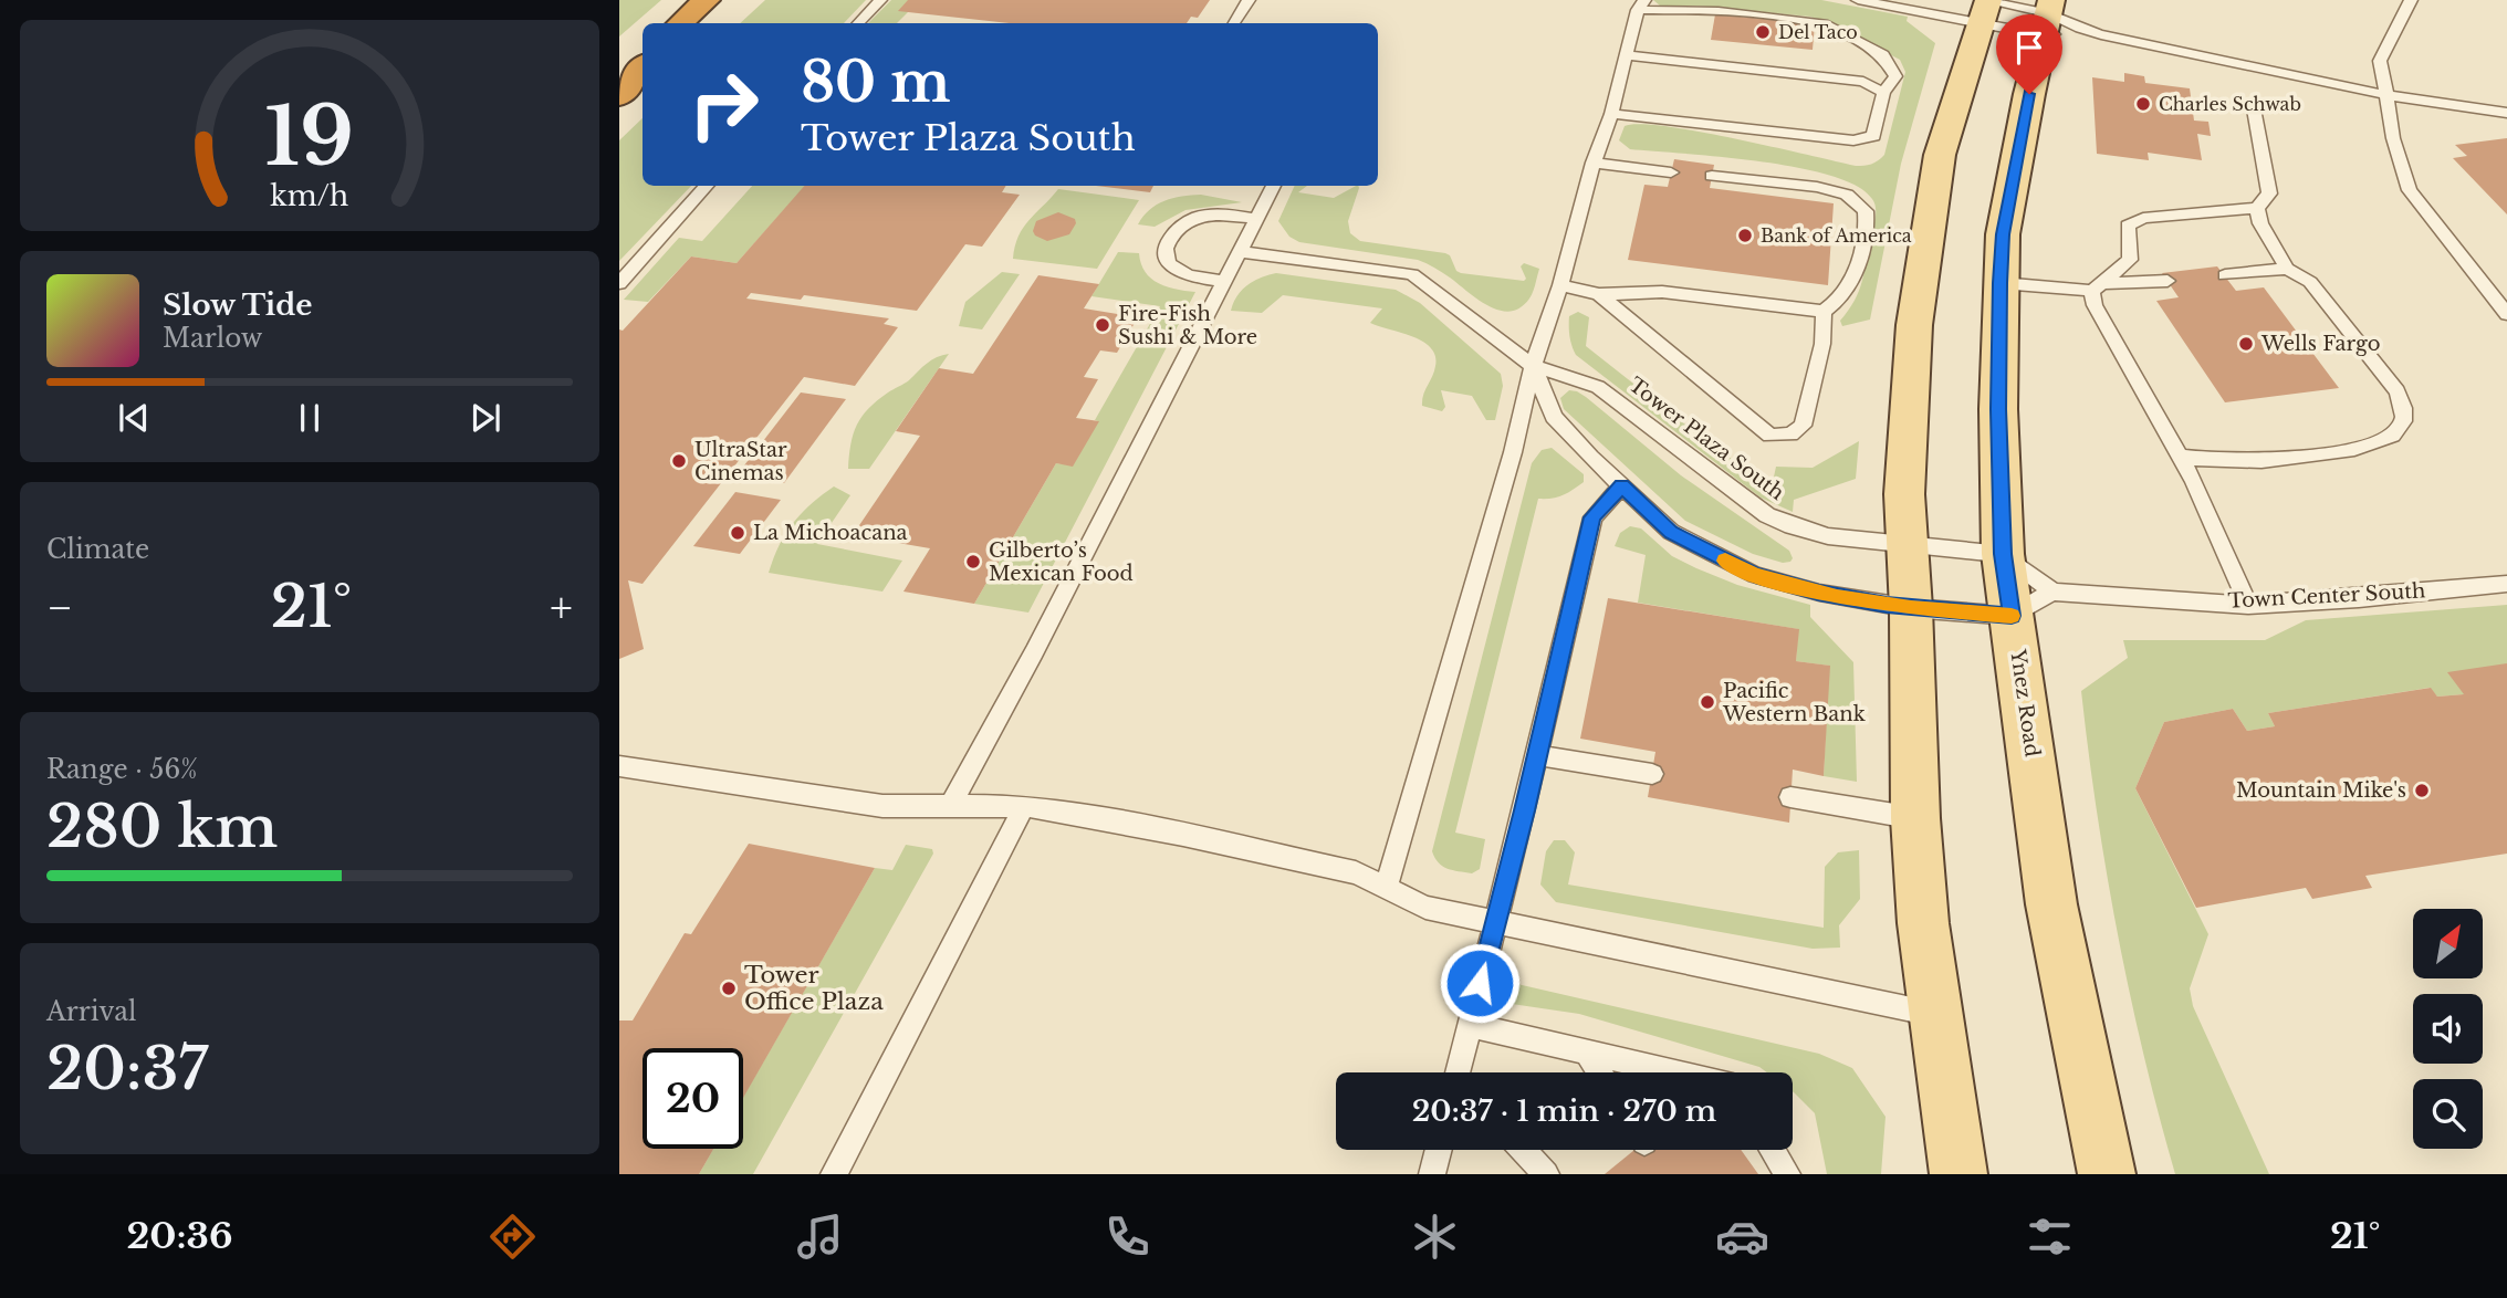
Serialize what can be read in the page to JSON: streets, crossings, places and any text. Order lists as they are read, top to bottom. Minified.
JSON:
{"streets":{"main road":["Ynez Road"],"lane":["Tower Plaza South","Town Center South"]},"crossings":[["Tower Plaza South","Ynez Road"],["Town Center South","Ynez Road"]],"places":["Del Taco","Charles Schwab","Bank of America","Fire-Fish Sushi & More","Wells Fargo","UltraStar Cinemas","La Michoacana","Gilberto’s Mexican Food","Pacific Western Bank","Mountain Mike's","Tower Office Plaza"],"north":"top right","page":{"turn":["80 m","Tower Plaza South"],"song":["Slow Tide","Marlow"],"tile":["Climate",["Range · 56%","280 km"],["Arrival","20:37"]],"heat":["−","21°","+"],"limit":"20","trip":"20:37 · 1 min · 270 m","tabs":["20:36","21°"],"gauge":["19","km/h"]}}
